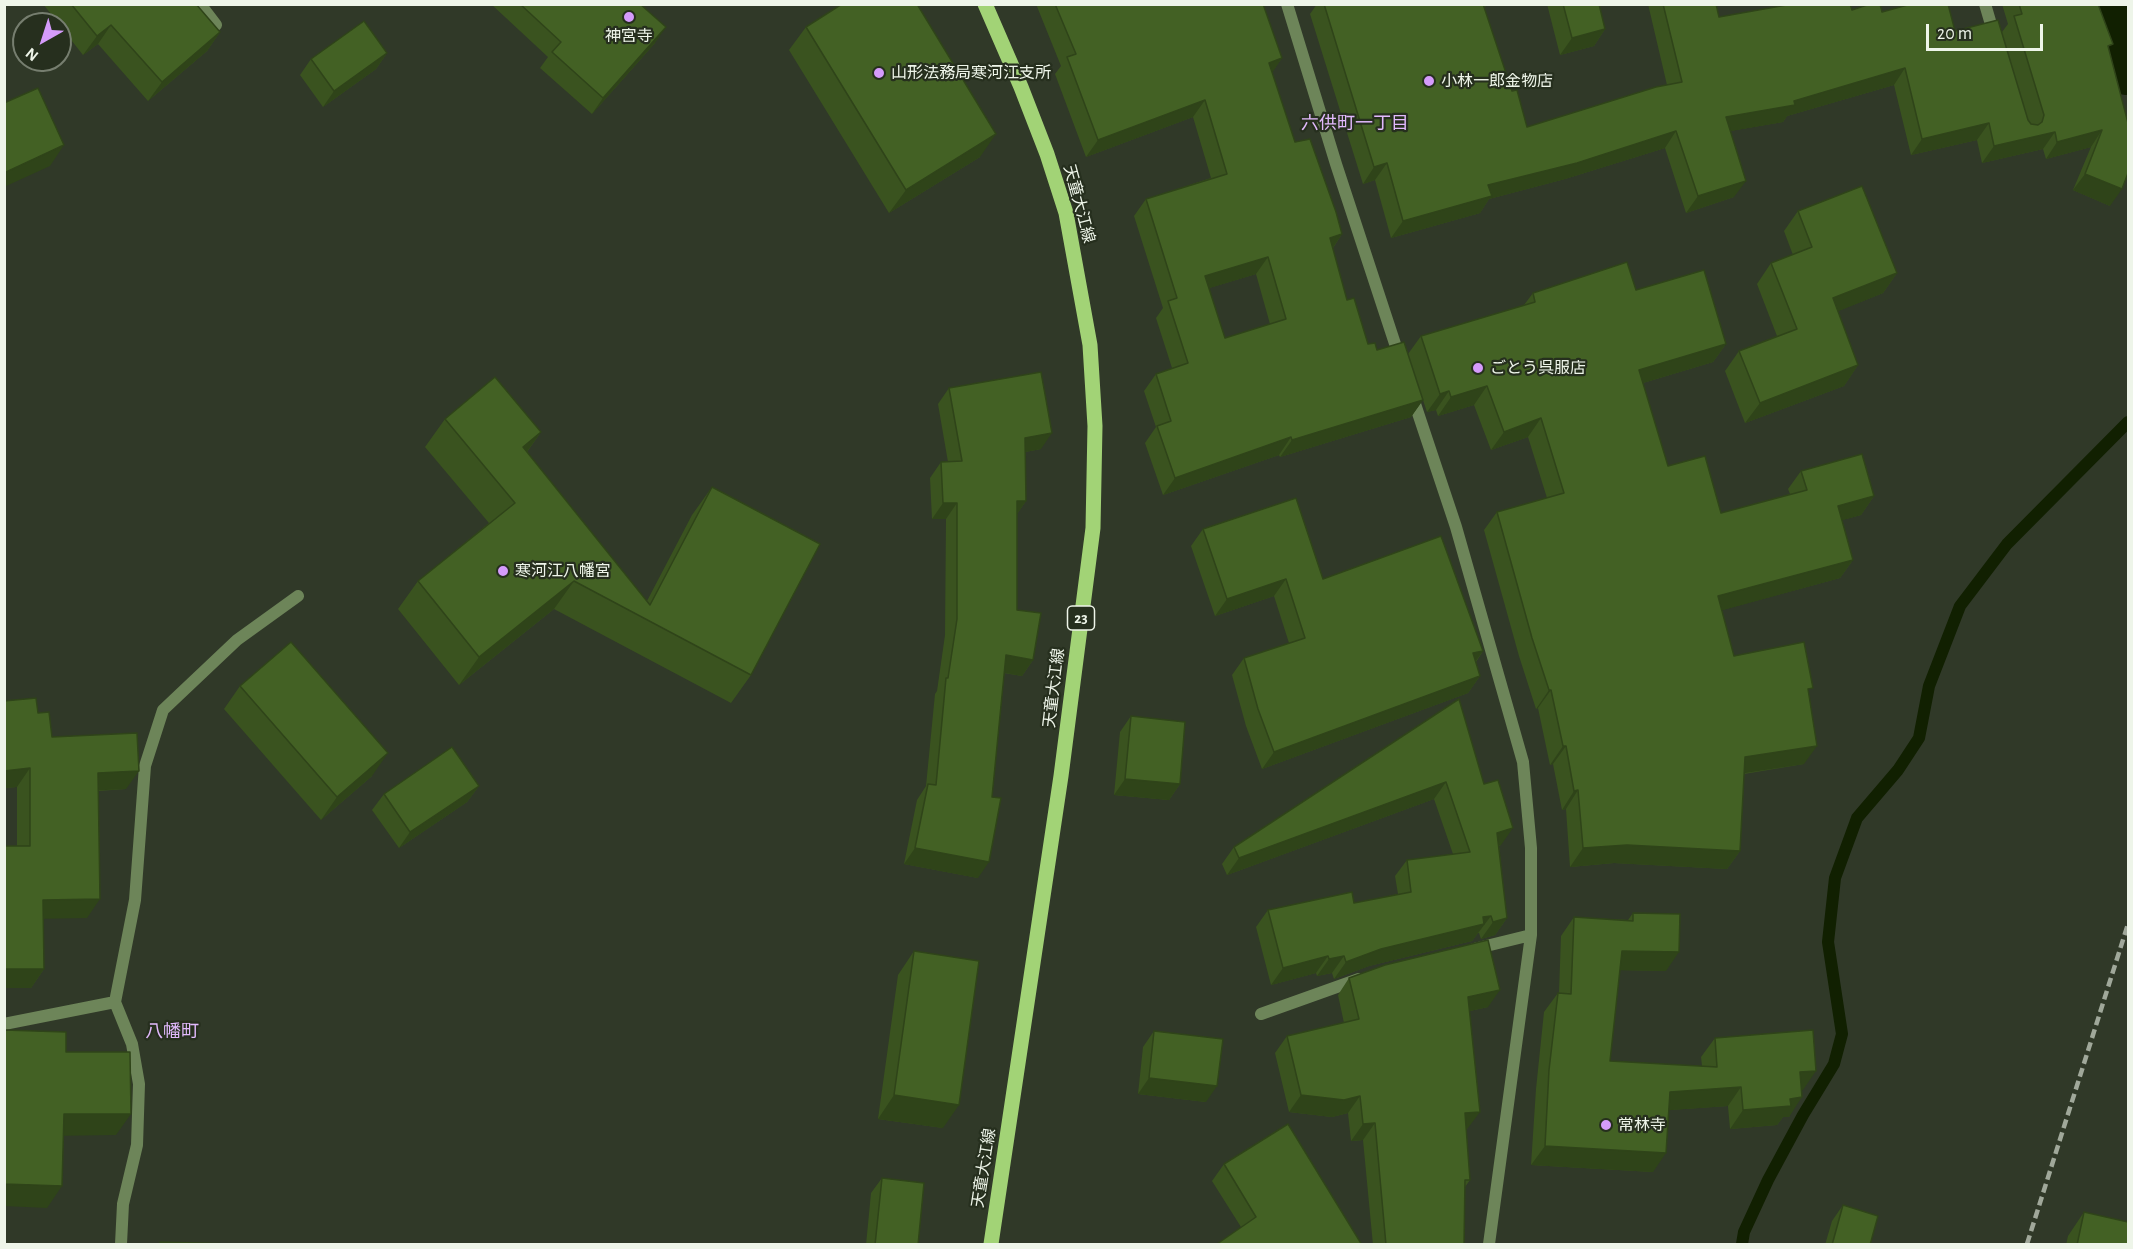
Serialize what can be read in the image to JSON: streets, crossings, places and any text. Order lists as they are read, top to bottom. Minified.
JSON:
{"streets":{"main road":["天童大江線","23"]},"districts":["六供町一丁目","八幡町"],"places":["神宮寺","山形法務局寒河江支所","小林一郎金物店","ごとう呉服店","寒河江八幡宮","常林寺"],"scale_bar":"20 m","north":"bottom left"}
